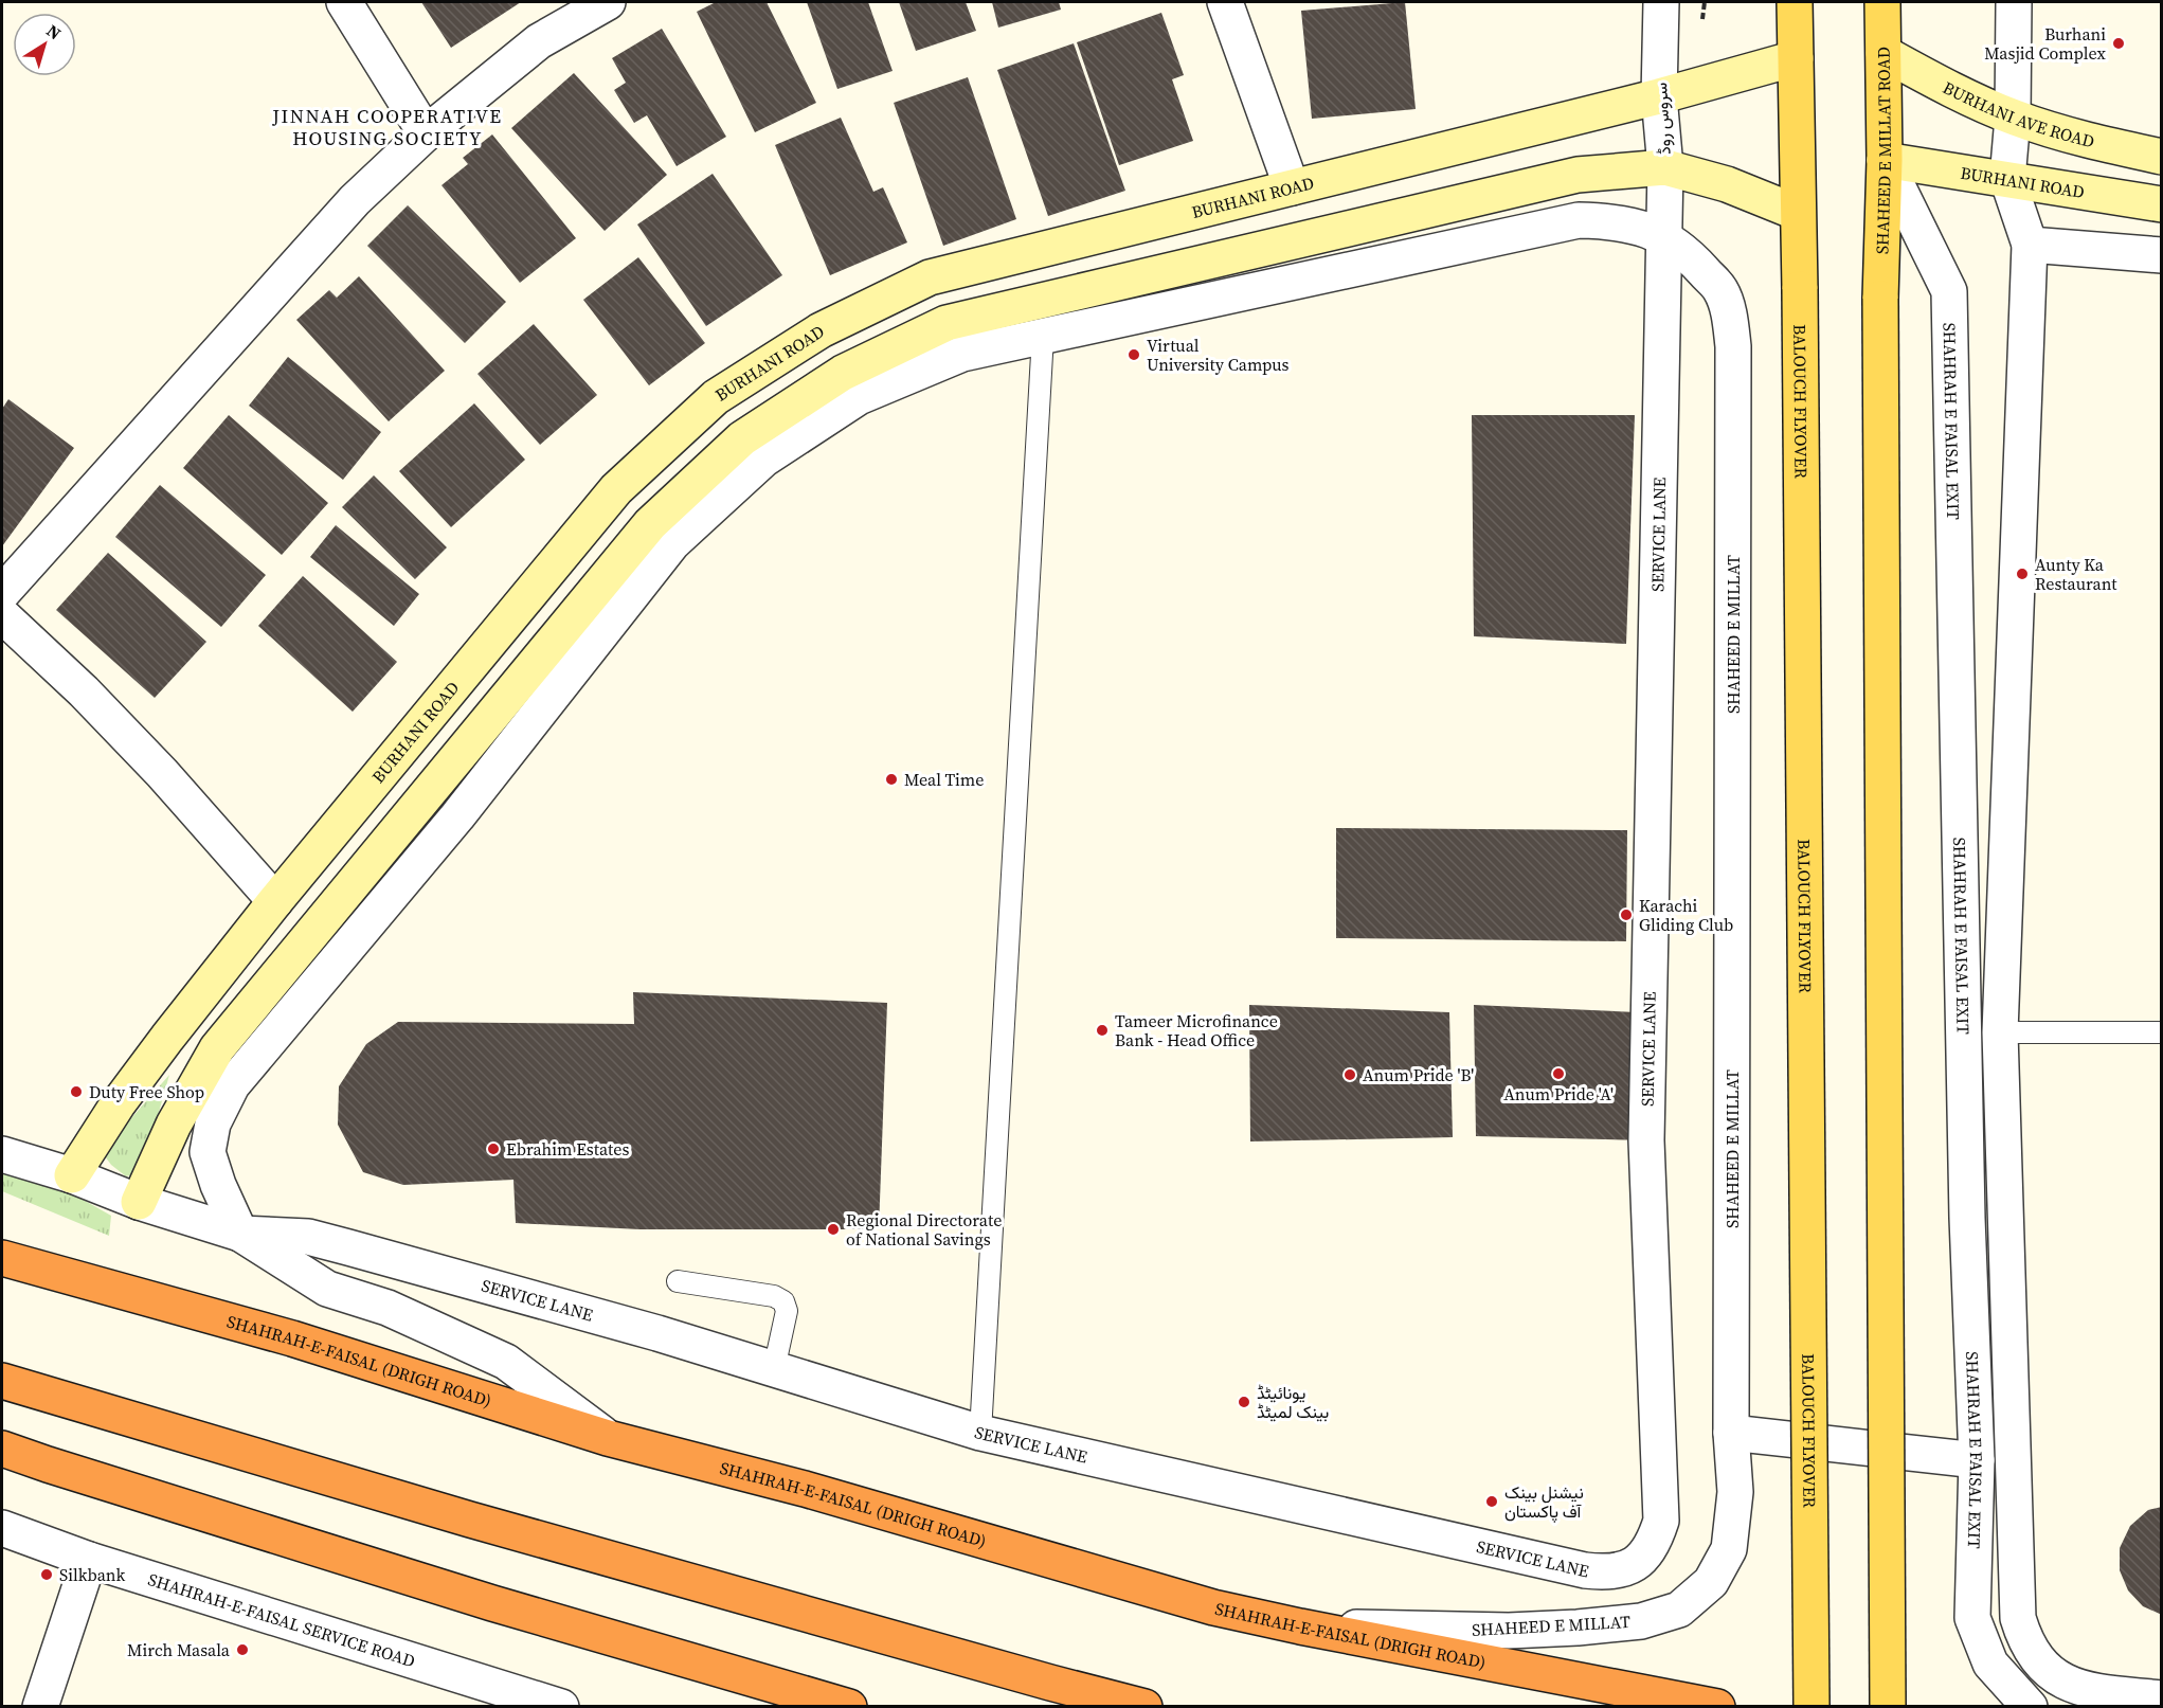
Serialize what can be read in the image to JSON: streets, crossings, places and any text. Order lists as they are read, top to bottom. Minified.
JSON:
{"streets":{"highway":["SHAHRAH-E-FAISAL (DRIGH ROAD)"],"main road":["SHAHEED E MILLAT ROAD","BALOUCH FLYOVER"],"street":["BURHANI AVE ROAD","سروس روڈ","BURHANI ROAD","SHAHRAH E FAISAL EXIT","SERVICE LANE","SHAHEED E MILLAT","SHAHRAH-E-FAISAL SERVICE ROAD"]},"crossings":[["BURHANI AVE ROAD","SHAHEED E MILLAT ROAD"],["سروس روڈ","BURHANI ROAD"],["سروس روڈ","SERVICE LANE"],["سروس روڈ","SHAHEED E MILLAT"],["SHAHEED E MILLAT ROAD","BURHANI ROAD"],["SHAHEED E MILLAT ROAD","SHAHRAH E FAISAL EXIT"],["BURHANI ROAD","BALOUCH FLYOVER"],["BURHANI ROAD","SHAHRAH E FAISAL EXIT"],["BURHANI ROAD","SERVICE LANE"],["SERVICE LANE","SHAHEED E MILLAT"],["SHAHEED E MILLAT","SHAHRAH-E-FAISAL (DRIGH ROAD)"]],"districts":["JINNAH COOPERATIVE HOUSING SOCIETY"],"places":["Burhani Masjid Complex","Virtual University Campus","Aunty Ka Restaurant","Meal Time","Karachi Gliding Club","Tameer Microfinance Bank - Head Office","Anum Pride 'A'","Anum Pride 'B'","Duty Free Shop","Ebrahim Estates","Regional Directorate of National Savings","یونائیٹڈ بینک لمیٹڈ","نیشنل بینک آف پاکستان","Silkbank","Mirch Masala"],"north":"top right"}
